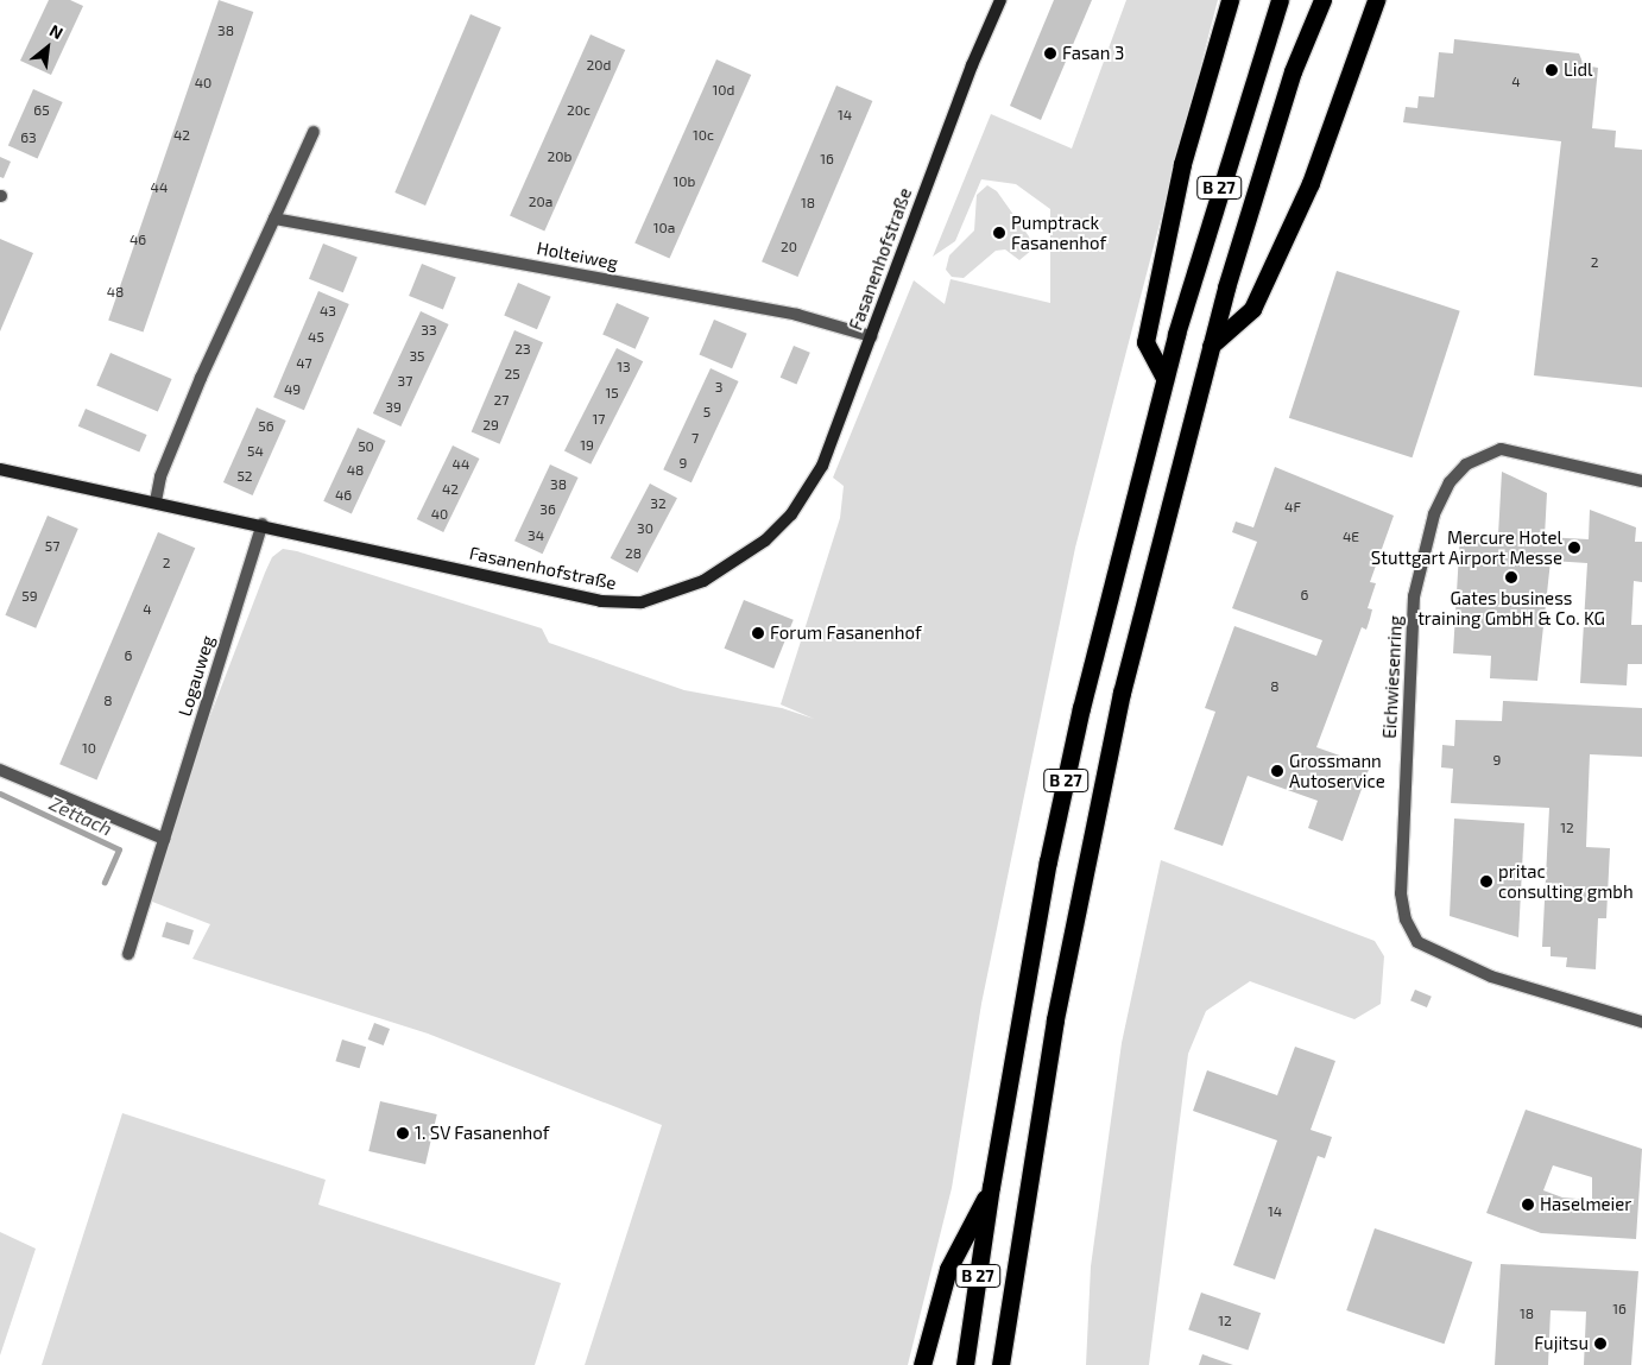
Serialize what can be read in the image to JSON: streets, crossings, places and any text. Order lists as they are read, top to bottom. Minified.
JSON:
{"streets":{"highway":["B 27"],"street":["Holteiweg","Fasanenhofstraße","Logauweg","Eichwiesenring"]},"crossings":[["Holteiweg","Fasanenhofstraße"],["Fasanenhofstraße","Logauweg"]],"water":["Zettach"],"places":["Fasan 3","Lidl","Pumptrack Fasanenhof","Mercure Hotel Stuttgart Airport Messe","Gates business training GmbH & Co. KG","Forum Fasanenhof","Grossmann Autoservice","pritac consulting gmbh","1. SV Fasanenhof","Haselmeier","Fujitsu"],"house_numbers":["38","20d","4","40","10d","65","20c","14","42","10c","63","20b","16","10b","44","20a","18","10a","46","20","2","48","43","33","45","23","35","47","13","25","37","3","49","15","27","39","5","17","29","56","7","19","50","54","9","44","48","52","38","42","46","32","4F","36","40","30","34","4E","57","28","2","6","59","4","6","8","8","10","9","12","14","16","18","12"],"north":"top right"}
